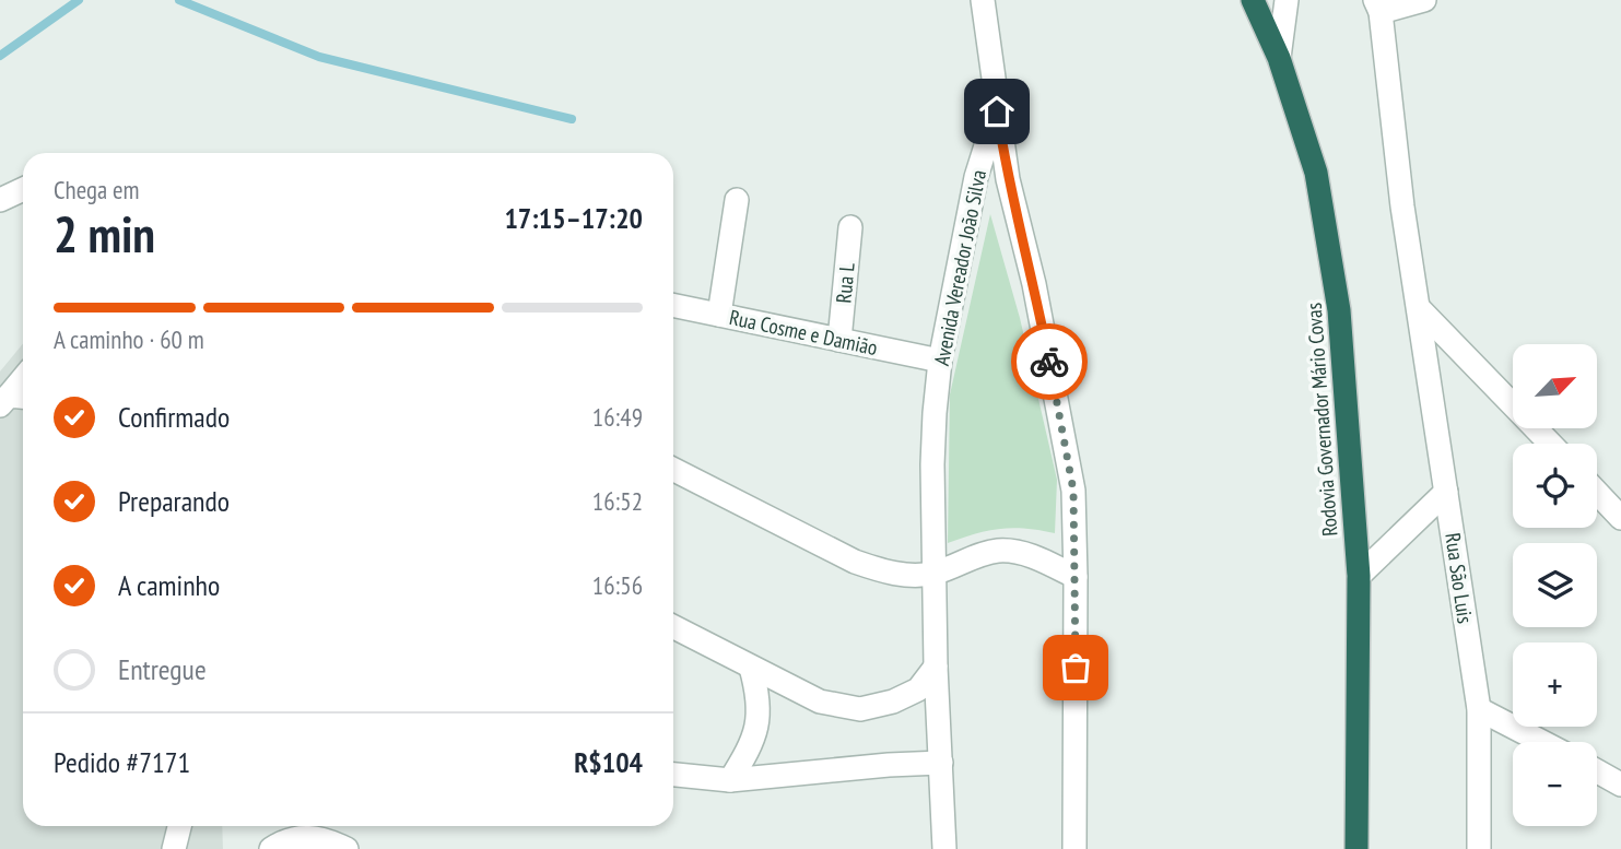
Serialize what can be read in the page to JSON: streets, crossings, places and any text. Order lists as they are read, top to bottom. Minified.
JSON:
{"streets":{"highway":["Rodovia Governador Mário Covas"],"street":["Avenida Vereador João Silva","Rua L","Rua Cosme e Damião","Rua São Luis"]},"crossings":[["Avenida Vereador João Silva","Rua Cosme e Damião"],["Rua L","Rua Cosme e Damião"]],"north":"top right","page":{"heading":["2 min","Chega em","17:15–17:20"],"panel":["Pedido #7171","R$104"],"bar":"A caminho · 60 m","map_buttons":["+","−"],"list":[["Confirmado","16:49"],["Preparando","16:52"],["A caminho","16:56"],"Entregue"]}}
